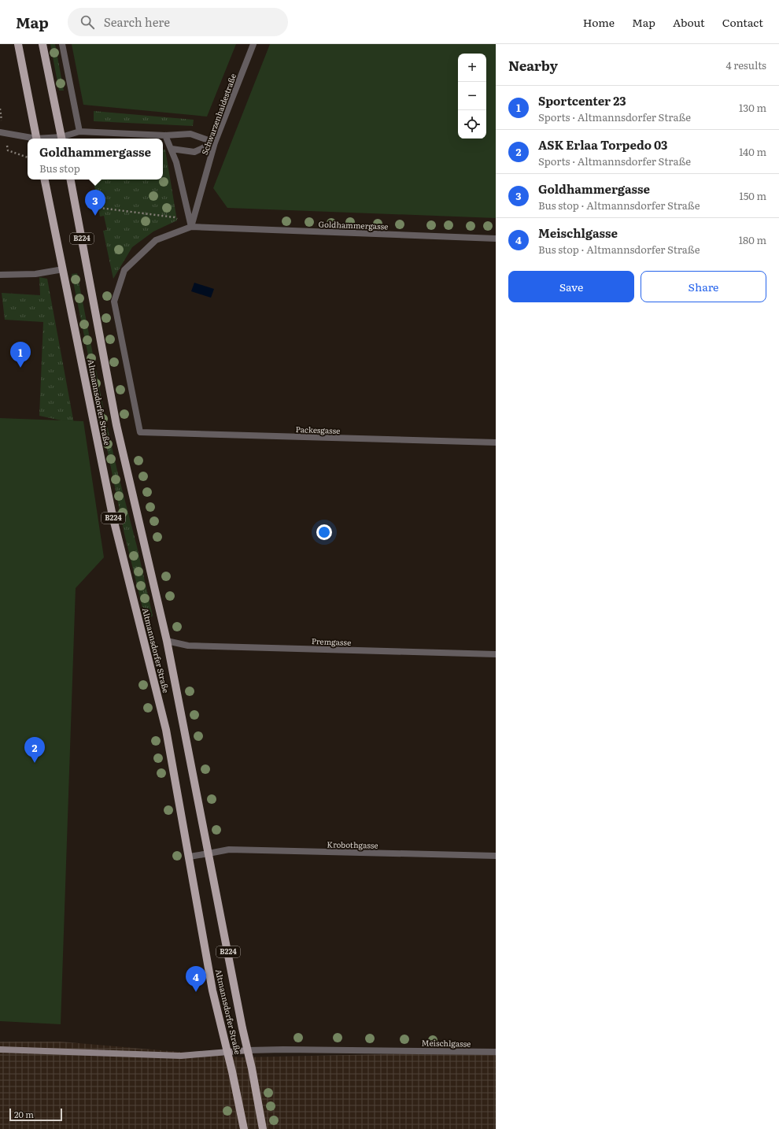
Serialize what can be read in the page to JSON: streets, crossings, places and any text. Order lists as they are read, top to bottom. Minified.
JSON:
{"streets":{"main road":["B224","Altmannsdorfer Straße"],"street":["Schwarzenhaidestraße","Goldhammergasse","Packesgasse","Premgasse","Krobothgasse","Meischlgasse"]},"crossings":[["Schwarzenhaidestraße","Goldhammergasse"],["Goldhammergasse","Packesgasse"],["Altmannsdorfer Straße","Premgasse"],["Altmannsdorfer Straße","Krobothgasse"],["Altmannsdorfer Straße","Meischlgasse"]],"scale_bar":"20 m","page":{"header":"Map","search":"Search here","nav":["Home","Map","About","Contact"],"heading":["Nearby","4 results"],"map_buttons":["+","−"],"list":[{"mark":"1","name":"Sportcenter 23","note":"Sports · Altmannsdorfer Straße","value":"130 m"},{"mark":"2","name":"ASK Erlaa Torpedo 03","note":"Sports · Altmannsdorfer Straße","value":"140 m"},{"mark":"3","name":"Goldhammergasse","note":"Bus stop · Altmannsdorfer Straße","value":"150 m"},{"mark":"4","name":"Meischlgasse","note":"Bus stop · Altmannsdorfer Straße","value":"180 m"}],"popup":["Goldhammergasse","Bus stop"],"pins":["3","1","2","4"],"buttons":["Save","Share"],"scale":"20 m"}}
